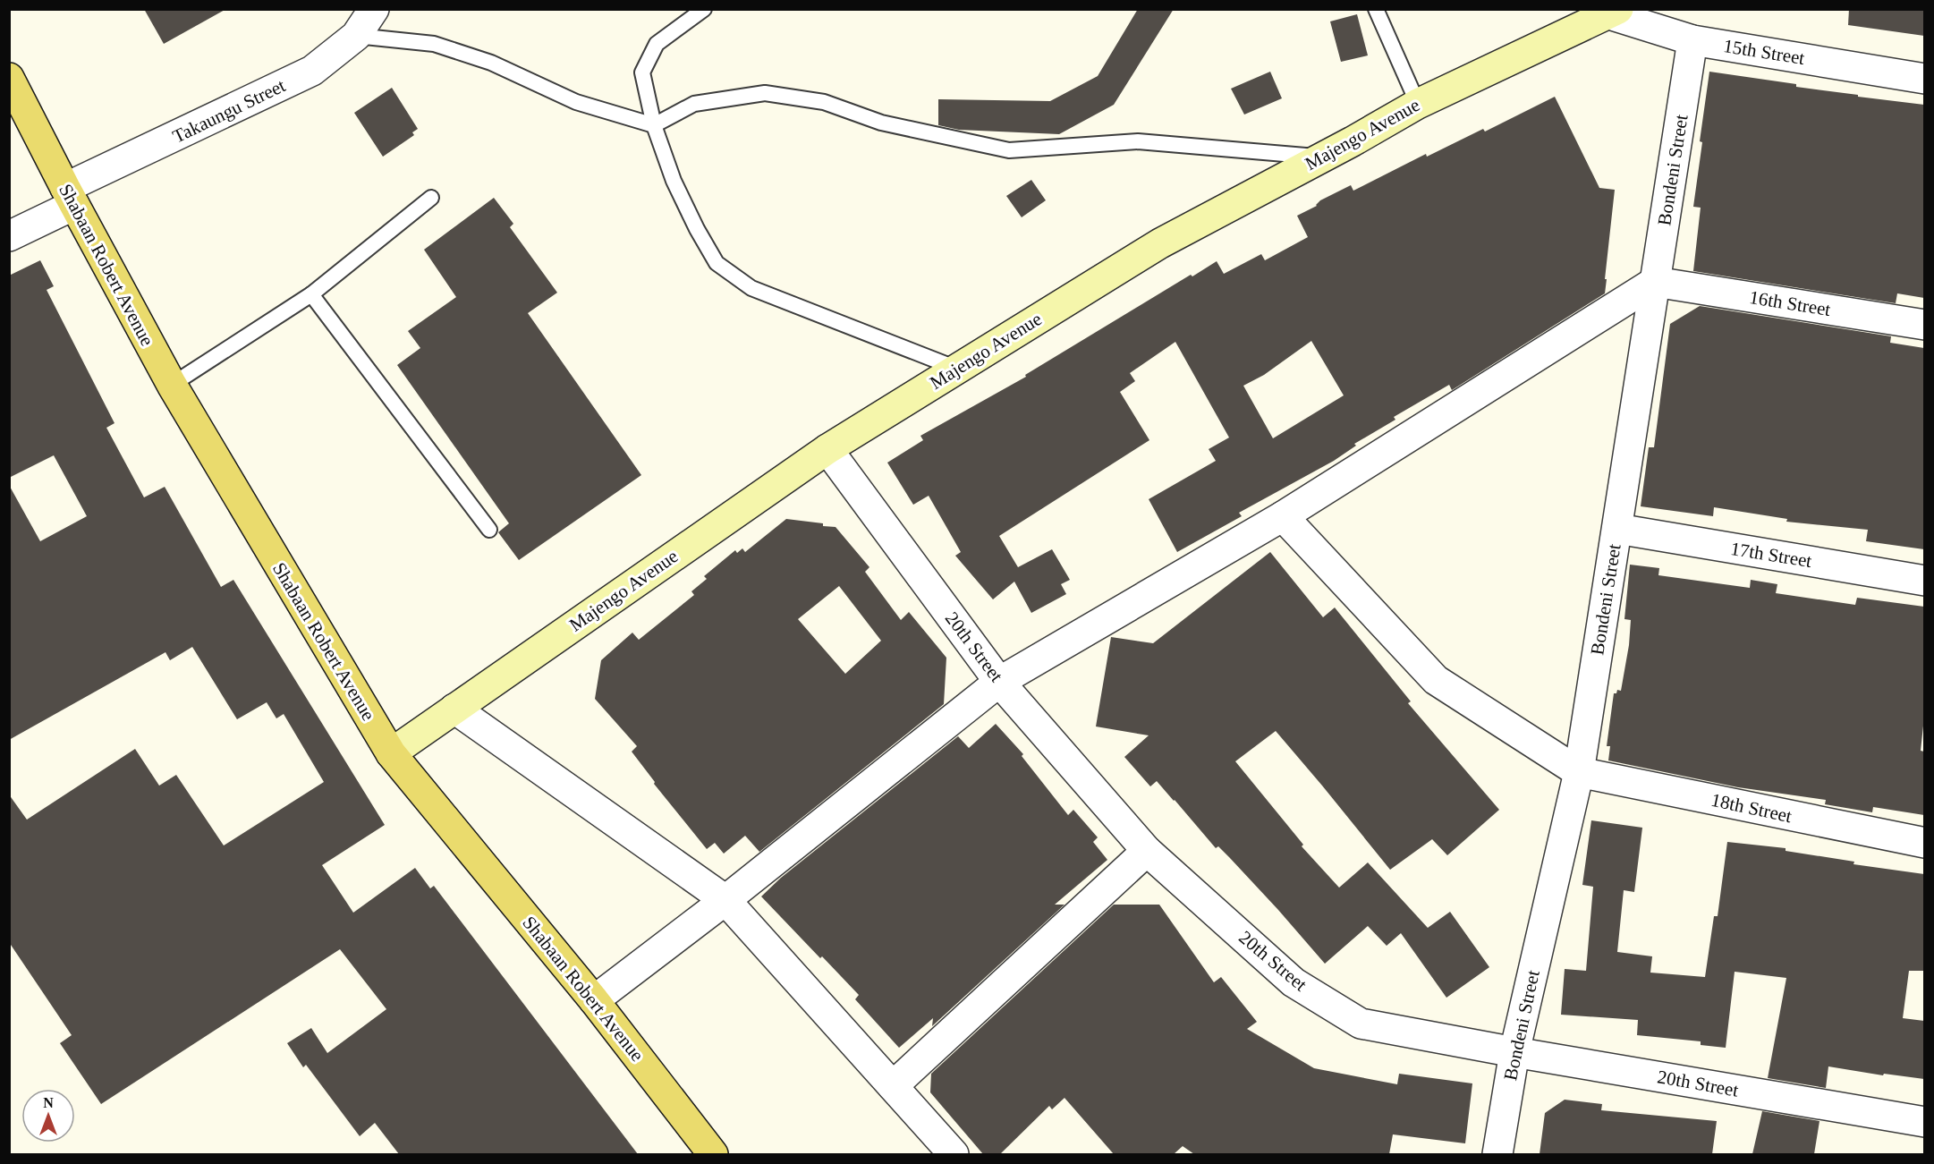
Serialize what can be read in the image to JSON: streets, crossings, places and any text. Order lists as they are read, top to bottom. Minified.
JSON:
{"streets":{"main road":["Shabaan Robert Avenue"],"street":["15th Street","Takaungu Street","Majengo Avenue","Bondeni Street","16th Street","17th Street","20th Street","18th Street"]},"crossings":[["15th Street","Majengo Avenue"],["15th Street","Bondeni Street"],["Takaungu Street","Shabaan Robert Avenue"],["Majengo Avenue","Shabaan Robert Avenue"],["Majengo Avenue","20th Street"],["Bondeni Street","16th Street"],["Bondeni Street","17th Street"],["Bondeni Street","20th Street"],["Bondeni Street","18th Street"]],"north":"top"}
